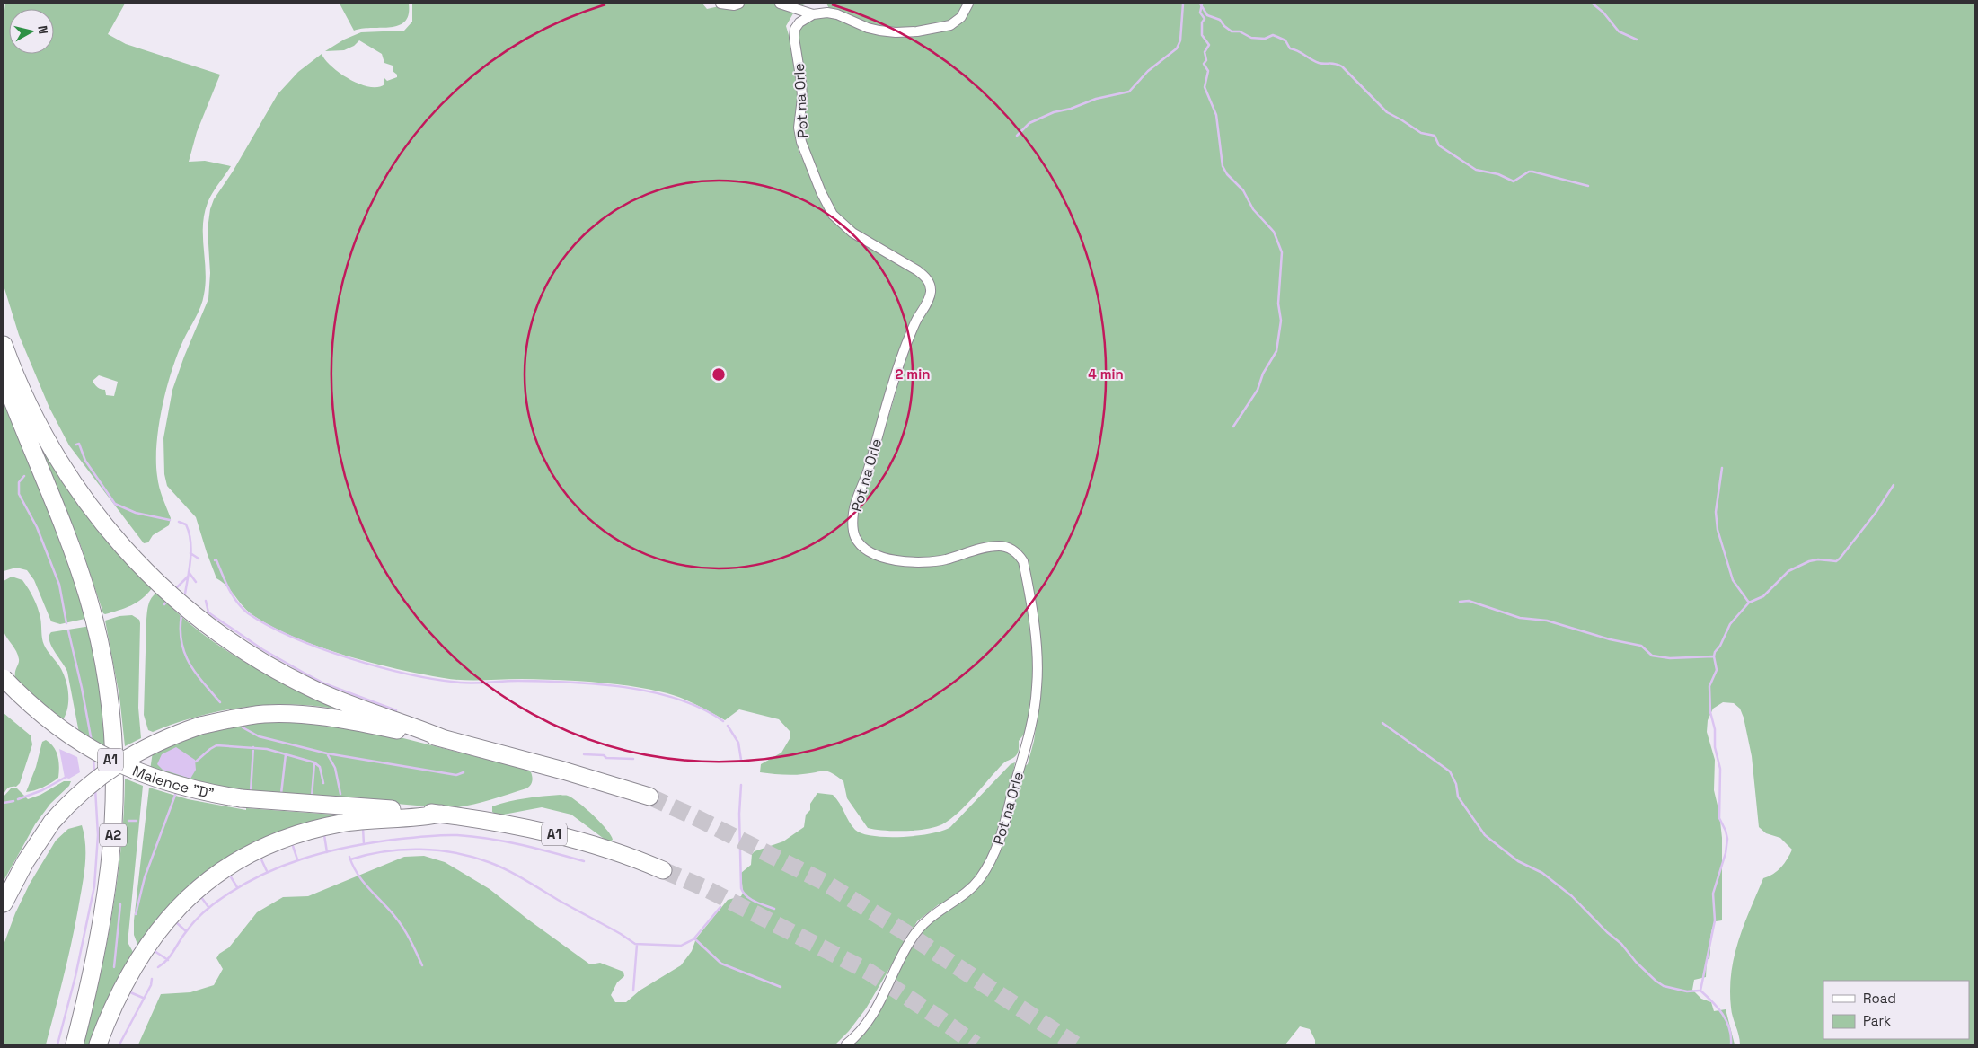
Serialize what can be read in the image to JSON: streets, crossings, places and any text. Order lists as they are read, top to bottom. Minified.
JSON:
{"streets":{"highway":["A1","Malence \"D\"","A2"],"street":["Pot na Orle"]},"crossings":[["A1","Malence \"D\""]],"legend":["Road","Park"],"north":"right","rings":["2 min","4 min"]}
